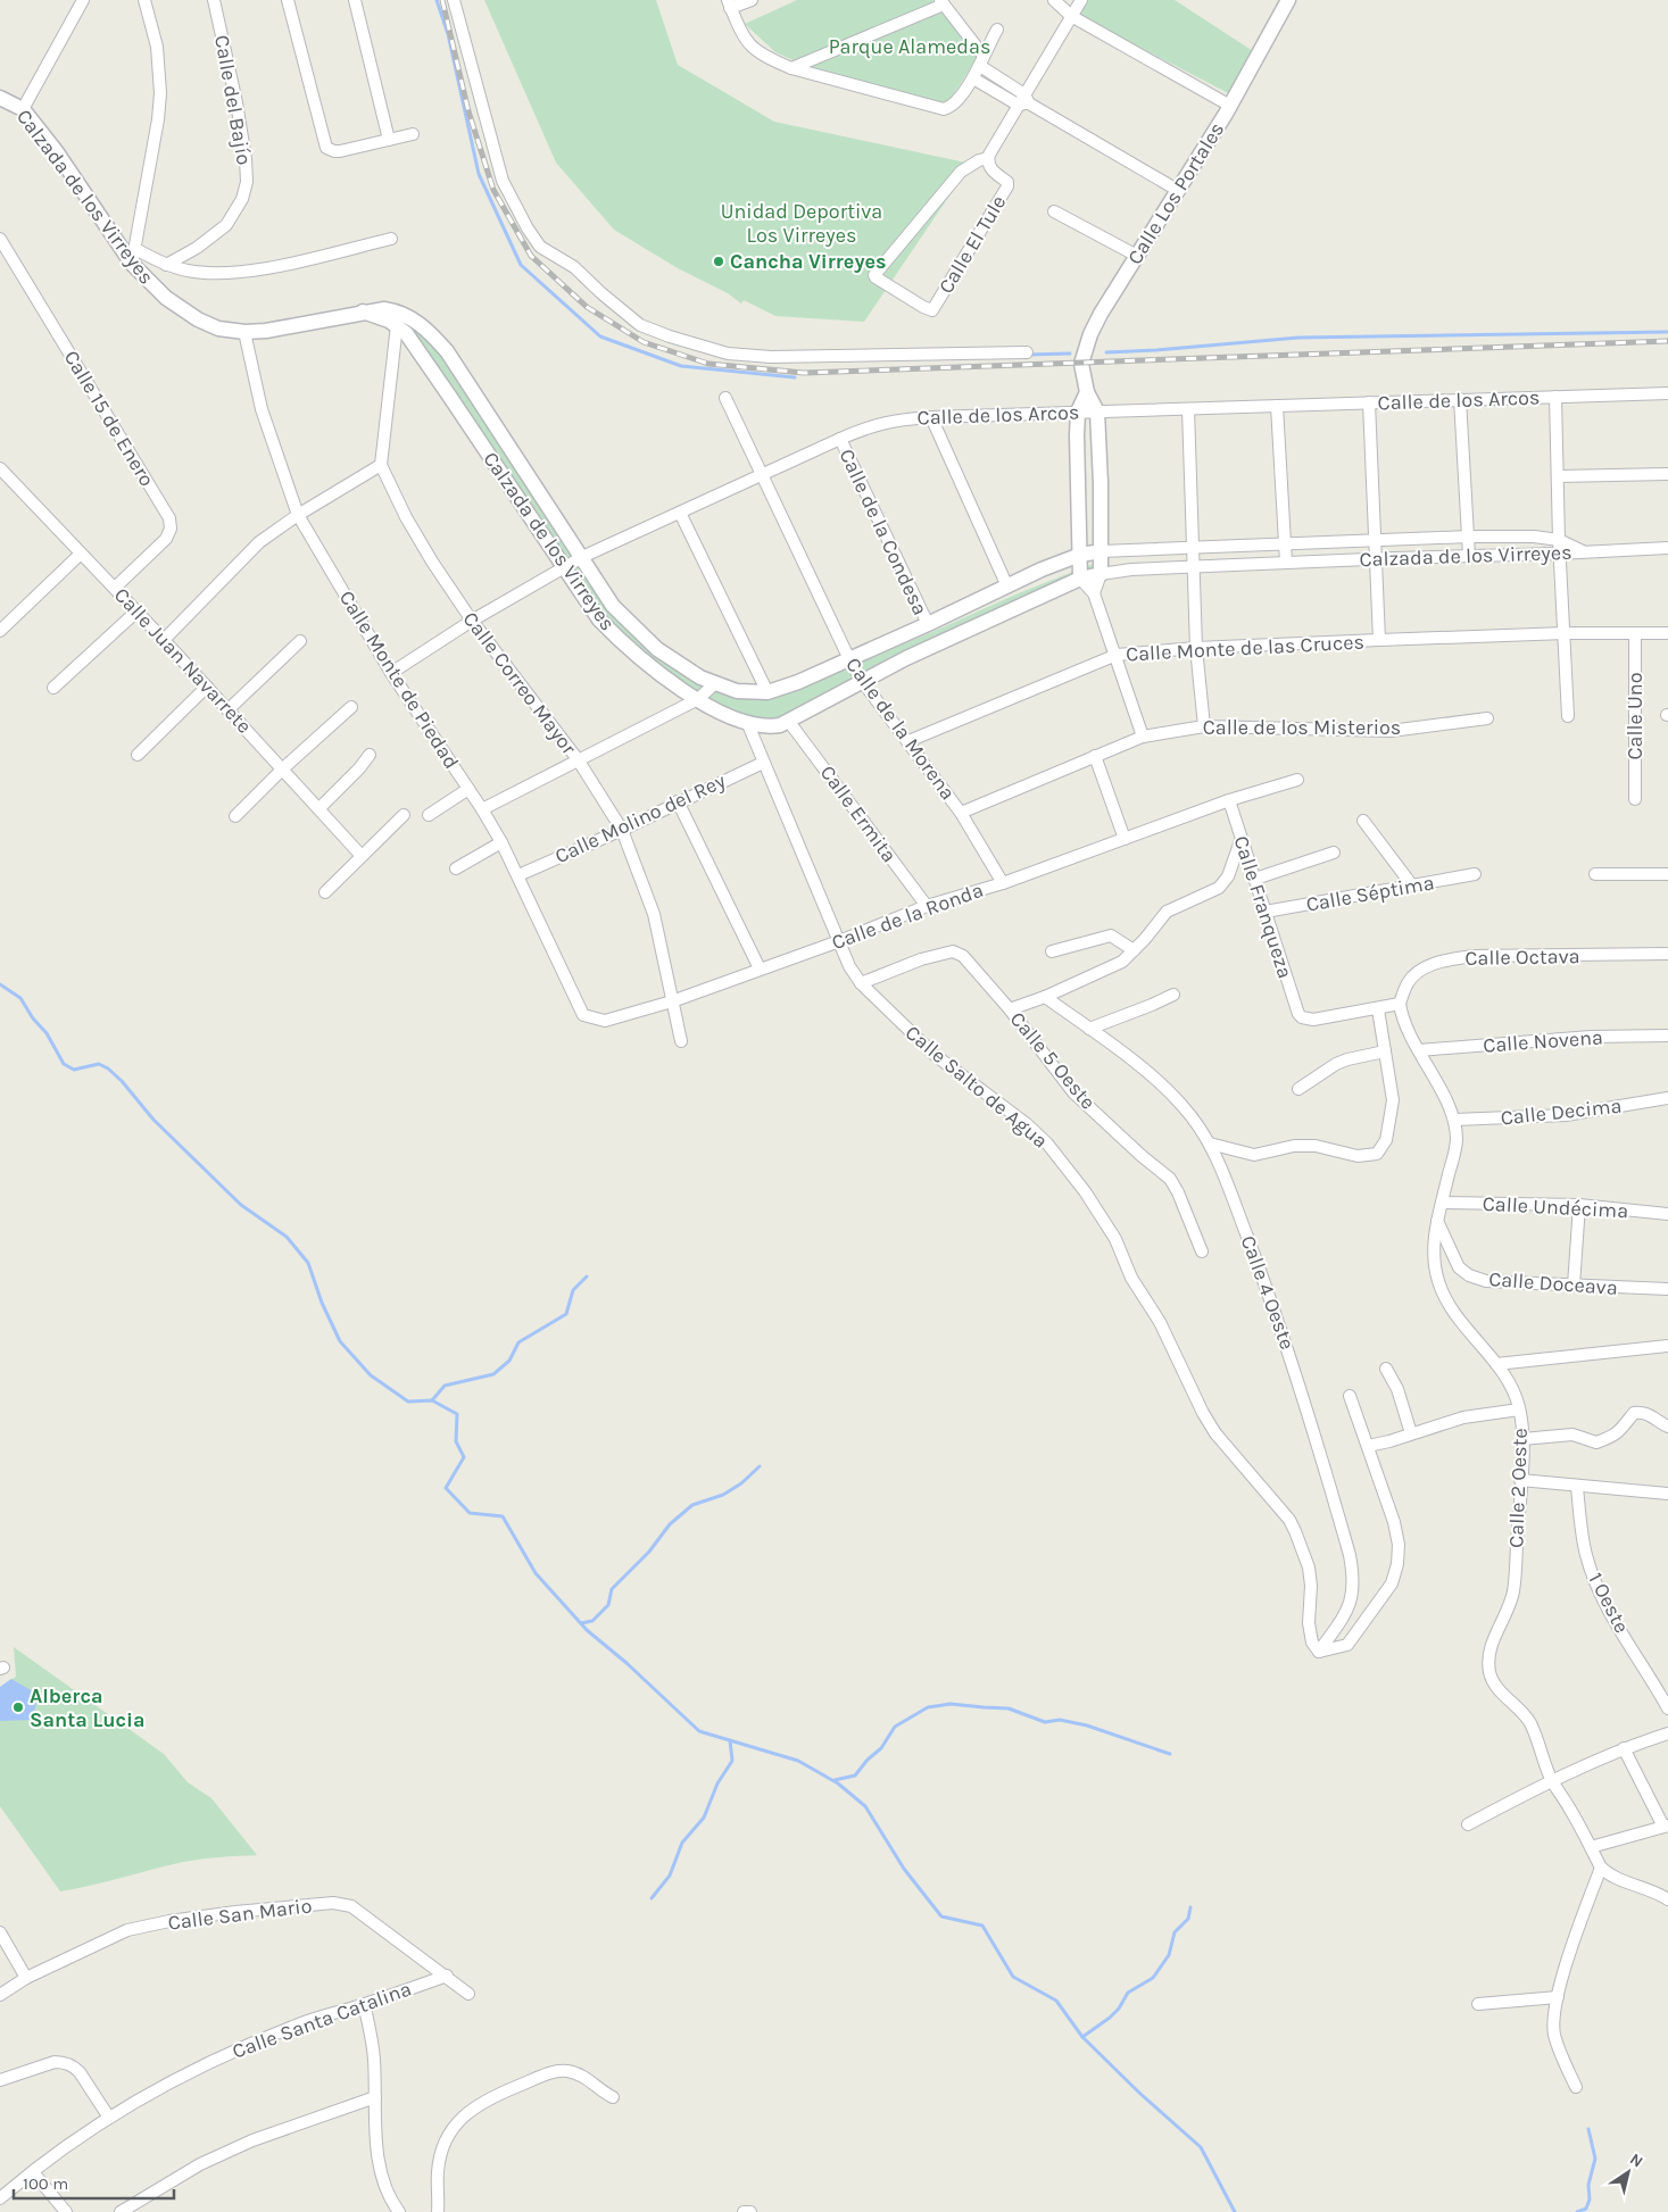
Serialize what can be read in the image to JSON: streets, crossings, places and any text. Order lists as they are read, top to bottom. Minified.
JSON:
{"streets":{"street":["Calle del Bajío","Calle Los Portales","Calzada de los Virreyes","Calle El Tule","Calle de los Arcos","Calle 15 de Enero","Calle de la Condesa","Calle Monte de las Cruces","Calle Juan Navarrete","Calle Monte de Piedad","Calle Correo Mayor","Calle Uno","Calle de los Misterios","Calle de la Morena","Calle Ermita","Calle Molino del Rey","Calle Séptima","Calle Franqueza","Calle de la Ronda","Calle Octava","Calle Novena","Calle 5 Oeste","Calle Salto de Agua","Calle Decima","Calle Undécima","Calle Doceava","Calle 4 Oeste","Calle 2 Oeste","1 Oeste","Calle San Mario","Calle Santa Catalina"]},"crossings":[["Calle Los Portales","Calzada de los Virreyes"],["Calle Los Portales","Calle de los Arcos"],["Calzada de los Virreyes","Calle de los Arcos"],["Calzada de los Virreyes","Calle de la Condesa"],["Calzada de los Virreyes","Calle Monte de Piedad"],["Calzada de los Virreyes","Calle de la Morena"],["Calzada de los Virreyes","Calle Ermita"],["Calzada de los Virreyes","Calle Salto de Agua"],["Calle de los Arcos","Calle de la Condesa"],["Calle de los Arcos","Calle Monte de Piedad"],["Calle de los Arcos","Calle Correo Mayor"],["Calle de los Arcos","Calle de la Morena"],["Calle 15 de Enero","Calle Juan Navarrete"],["Calle Monte de las Cruces","Calle Uno"],["Calle Monte de las Cruces","Calle de la Morena"],["Calle Monte de Piedad","Calle Molino del Rey"],["Calle Monte de Piedad","Calle de la Ronda"],["Calle Correo Mayor","Calle Molino del Rey"],["Calle Correo Mayor","Calle de la Ronda"],["Calle de los Misterios","Calle de la Morena"],["Calle de la Morena","Calle de la Ronda"],["Calle Ermita","Calle de la Ronda"],["Calle Molino del Rey","Calle Salto de Agua"],["Calle Séptima","Calle Franqueza"],["Calle Franqueza","Calle de la Ronda"],["Calle de la Ronda","Calle Salto de Agua"],["Calle Octava","Calle 2 Oeste"],["Calle Novena","Calle 2 Oeste"],["Calle 5 Oeste","Calle Salto de Agua"],["Calle Salto de Agua","Calle 4 Oeste"],["Calle Decima","Calle 2 Oeste"],["Calle Undécima","Calle 2 Oeste"],["Calle Doceava","Calle 2 Oeste"],["Calle San Mario","Calle Santa Catalina"]],"parks":["Parque Alamedas","Unidad Deportiva Los Virreyes"],"places":["Cancha Virreyes","Alberca Santa Lucia"],"scale_bar":"100 m","north":"top right"}
